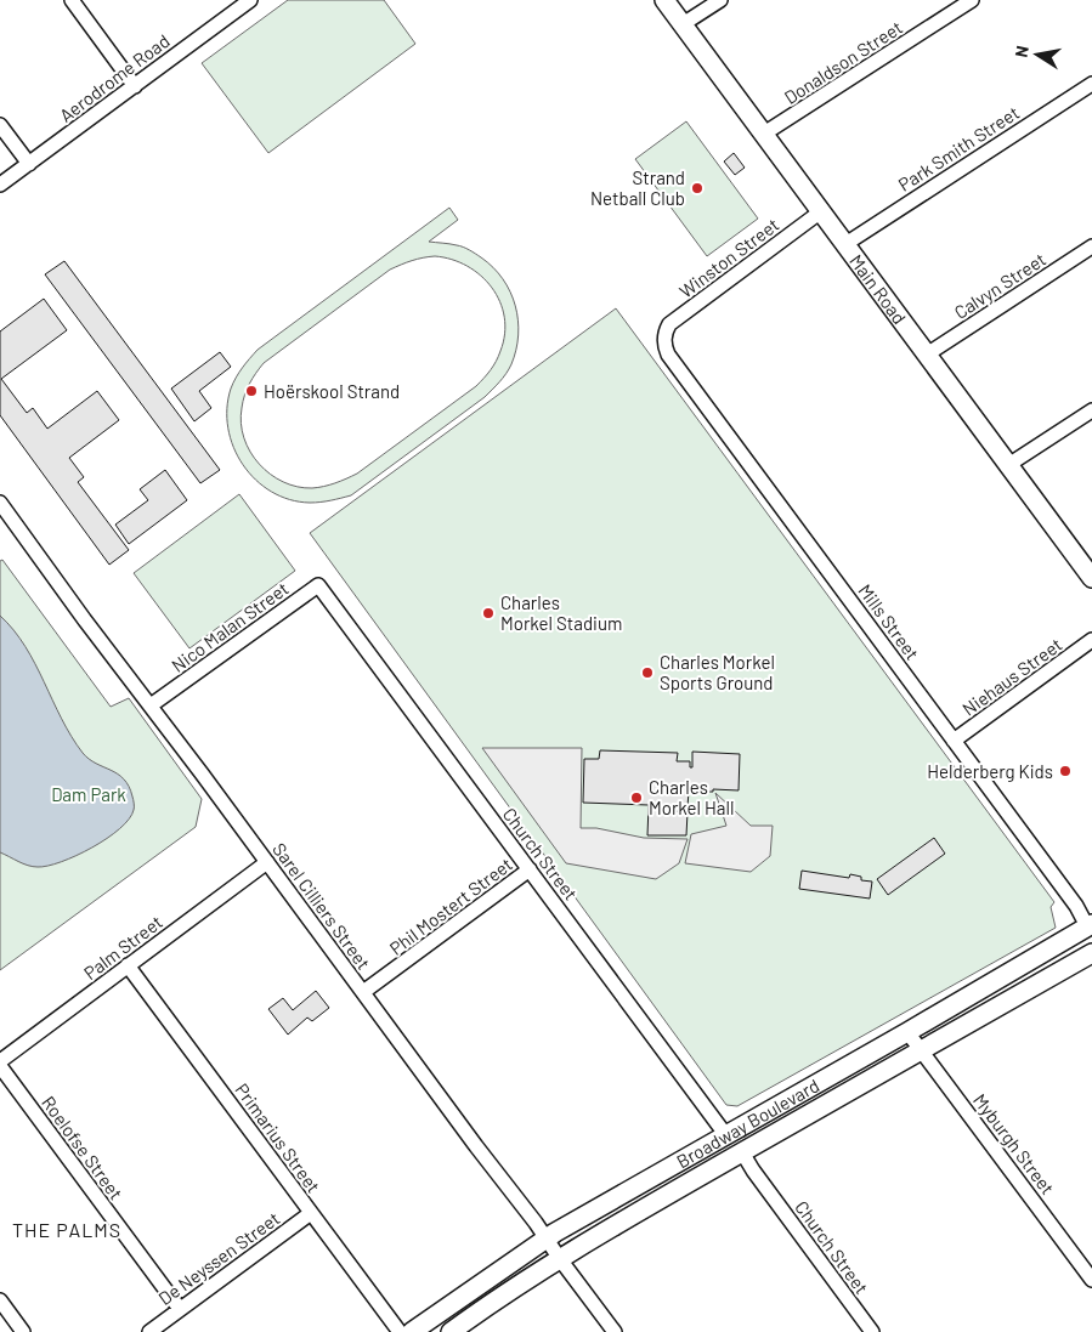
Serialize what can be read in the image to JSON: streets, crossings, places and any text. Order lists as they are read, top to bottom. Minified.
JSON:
{"streets":{"main road":["Main Road","Broadway Boulevard"],"street":["Donaldson Street","Aerodrome Road","Park Smith Street","Winston Street","Calvyn Street","Mills Street","Nico Malan Street","Niehaus Street","Church Street","Sarel Cilliers Street","Phil Mostert Street","Palm Street","Primarius Street","Myburgh Street","Roelofse Street","De Neyssen Street"]},"crossings":[["Donaldson Street","Main Road"],["Park Smith Street","Main Road"],["Winston Street","Main Road"],["Winston Street","Mills Street"],["Calvyn Street","Main Road"],["Mills Street","Niehaus Street"],["Mills Street","Broadway Boulevard"],["Nico Malan Street","Church Street"],["Nico Malan Street","Sarel Cilliers Street"],["Church Street","Phil Mostert Street"],["Church Street","Broadway Boulevard"],["Sarel Cilliers Street","Phil Mostert Street"],["Sarel Cilliers Street","Palm Street"],["Sarel Cilliers Street","Broadway Boulevard"],["Palm Street","Primarius Street"],["Broadway Boulevard","Myburgh Street"],["Primarius Street","De Neyssen Street"],["Roelofse Street","De Neyssen Street"]],"districts":["THE PALMS"],"parks":["Dam Park"],"places":["Strand Netball Club","Hoërskool Strand","Charles Morkel Stadium","Charles Morkel Sports Ground","Helderberg Kids","Charles Morkel Hall"],"north":"left"}
